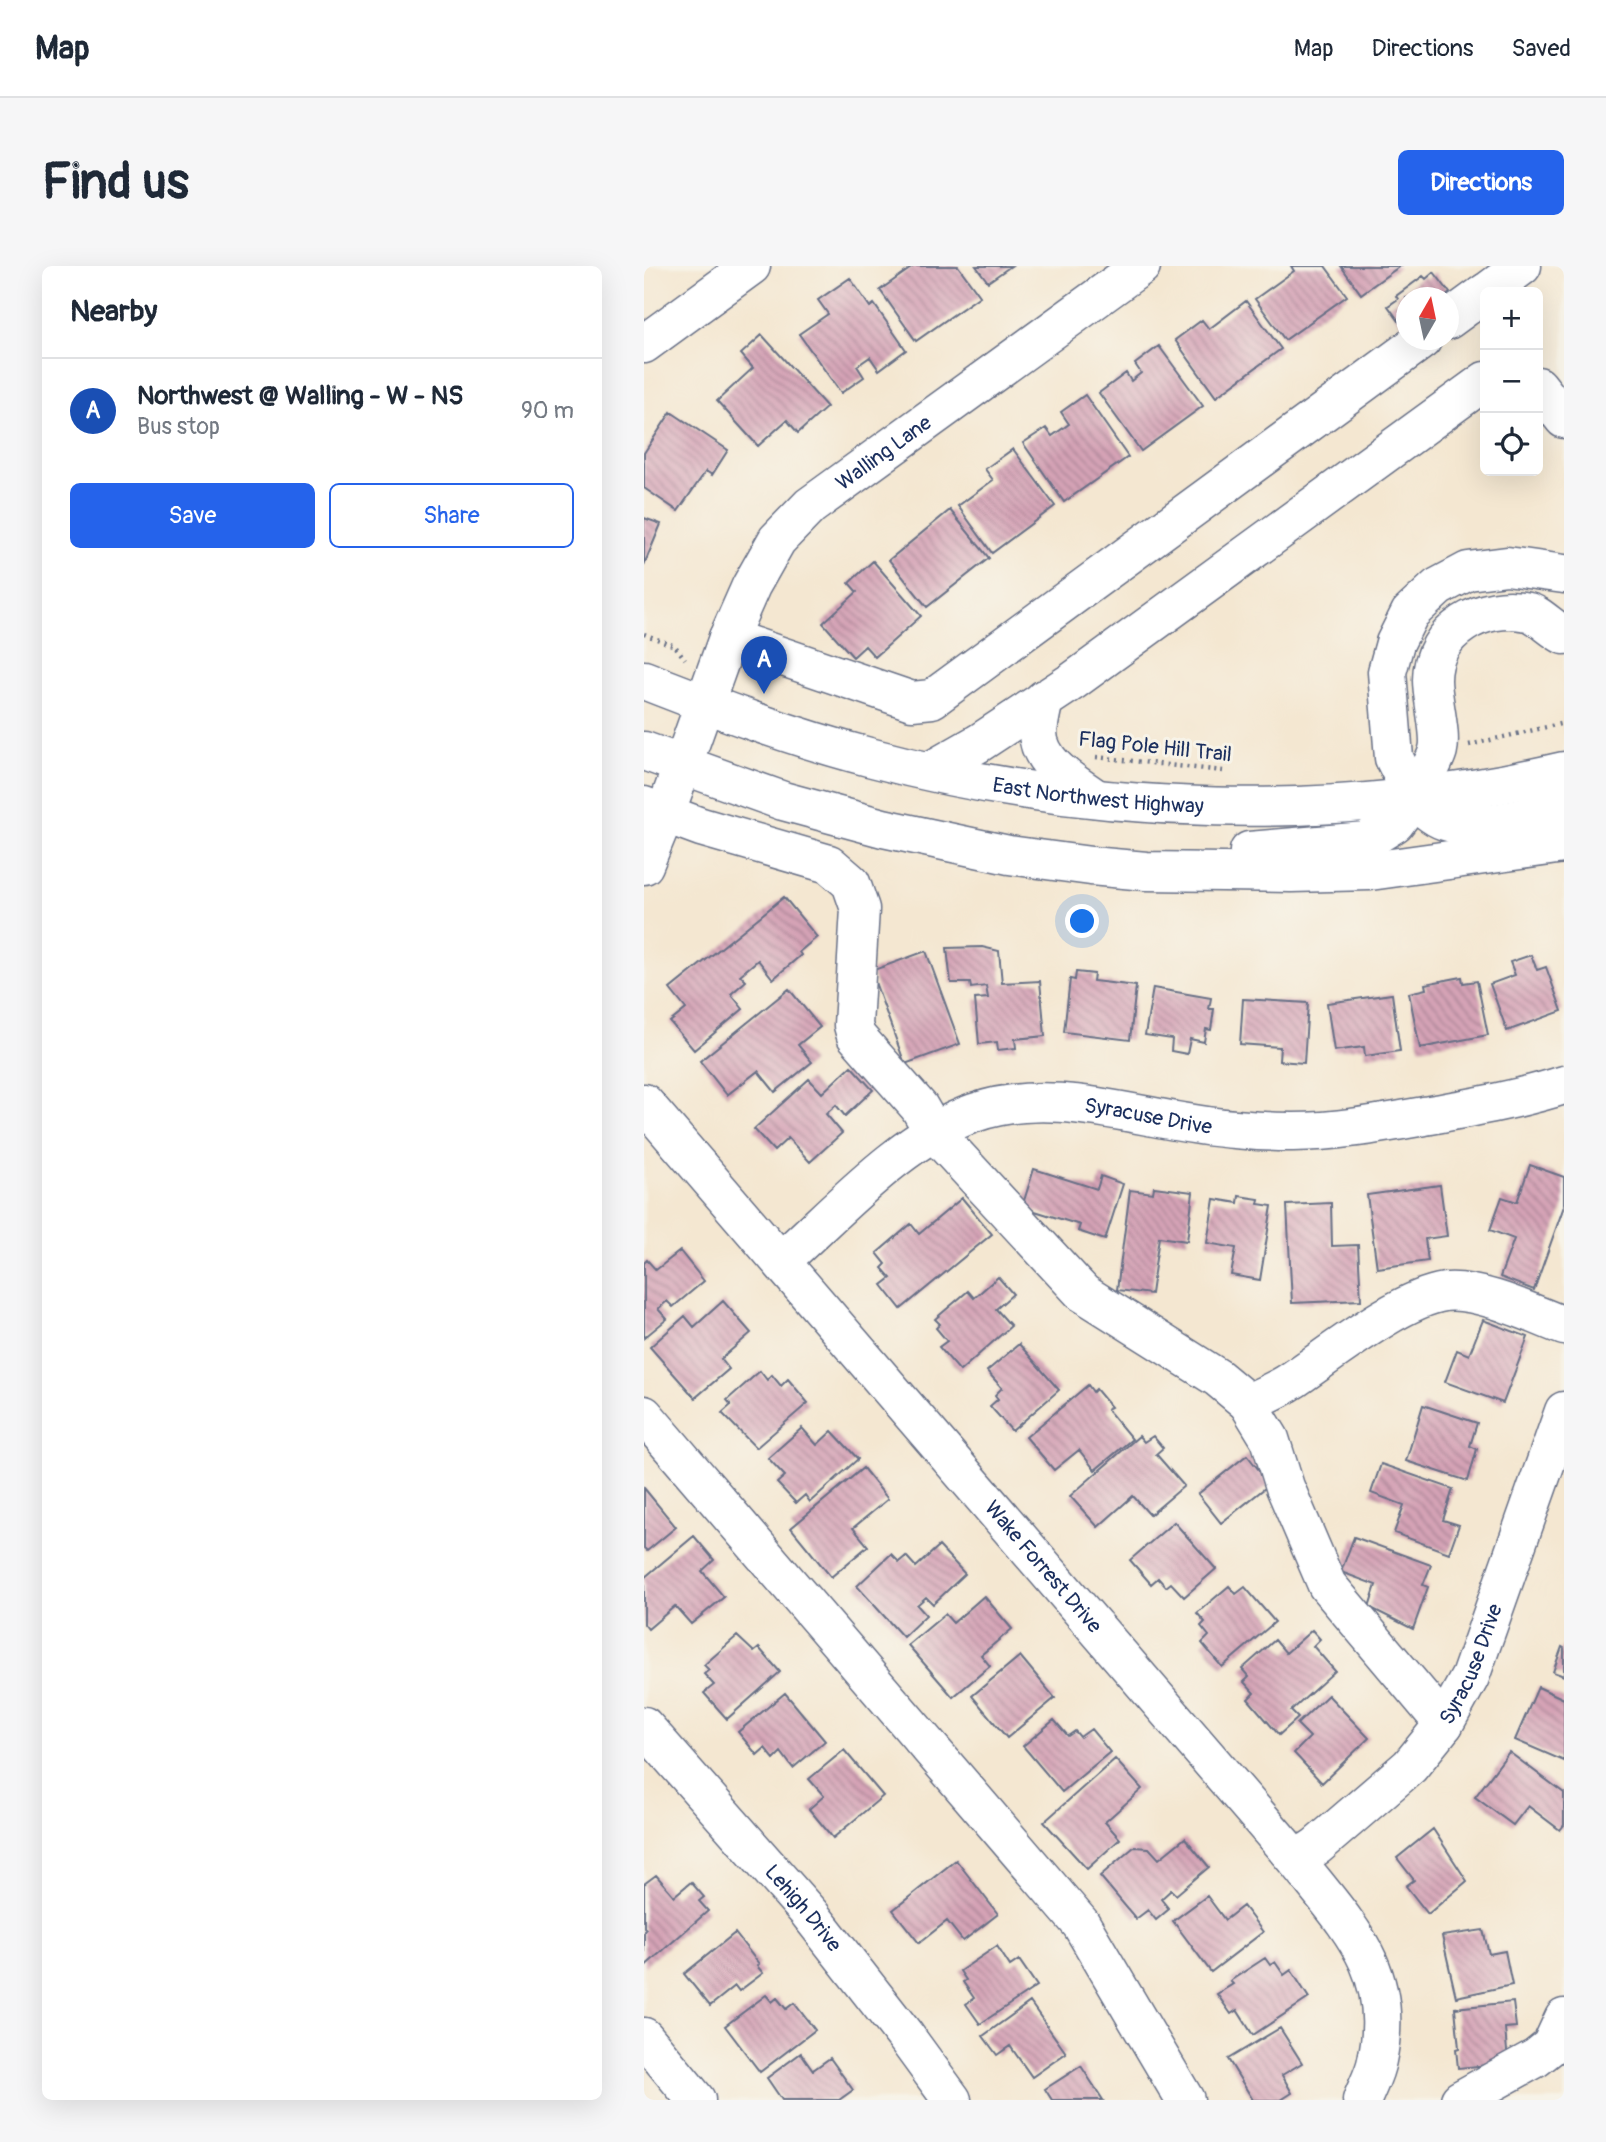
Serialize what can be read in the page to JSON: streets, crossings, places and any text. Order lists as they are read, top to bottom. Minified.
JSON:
{"streets":{"street":["Walling Lane","East Northwest Highway","Syracuse Drive","Wake Forrest Drive","Lehigh Drive"],"path":["Flag Pole Hill Trail"]},"crossings":[["Walling Lane","East Northwest Highway"],["Syracuse Drive","Wake Forrest Drive"]],"north":"top","page":{"header":"Map","nav":["Map","Directions","Saved"],"buttons":["Directions",["Save","Share"]],"title":"Find us","heading":"Nearby","map_buttons":["+","−"],"list":[{"mark":"A","name":"Northwest @ Walling - W - NS","note":"Bus stop","value":"90 m"}],"pins":"A"}}
